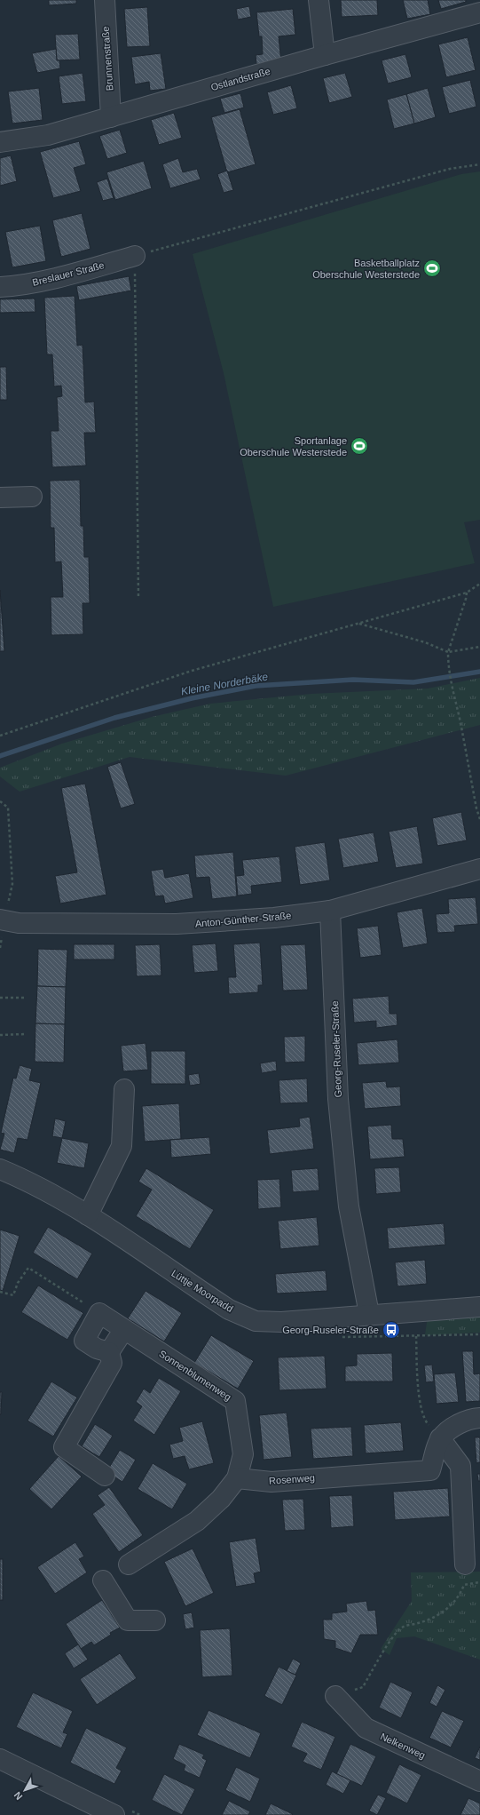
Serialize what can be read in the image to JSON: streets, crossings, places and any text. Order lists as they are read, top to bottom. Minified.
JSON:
{"streets":{"street":["Brunnenstraße","Ostlandstraße","Breslauer Straße","Anton-Günther-Straße","Georg-Ruseler-Straße","Lüttje Moorpadd","Sonnenblumenweg","Rosenweg","Nelkenweg"]},"crossings":[["Brunnenstraße","Ostlandstraße"],["Anton-Günther-Straße","Georg-Ruseler-Straße"],["Georg-Ruseler-Straße","Lüttje Moorpadd"],["Sonnenblumenweg","Rosenweg"]],"water":["Kleine Norderbäke"],"places":{"sports":["Basketballplatz Oberschule Westerstede","Sportanlage Oberschule Westerstede"],"bus stop":["Georg-Ruseler-Straße"]},"north":"bottom left"}
